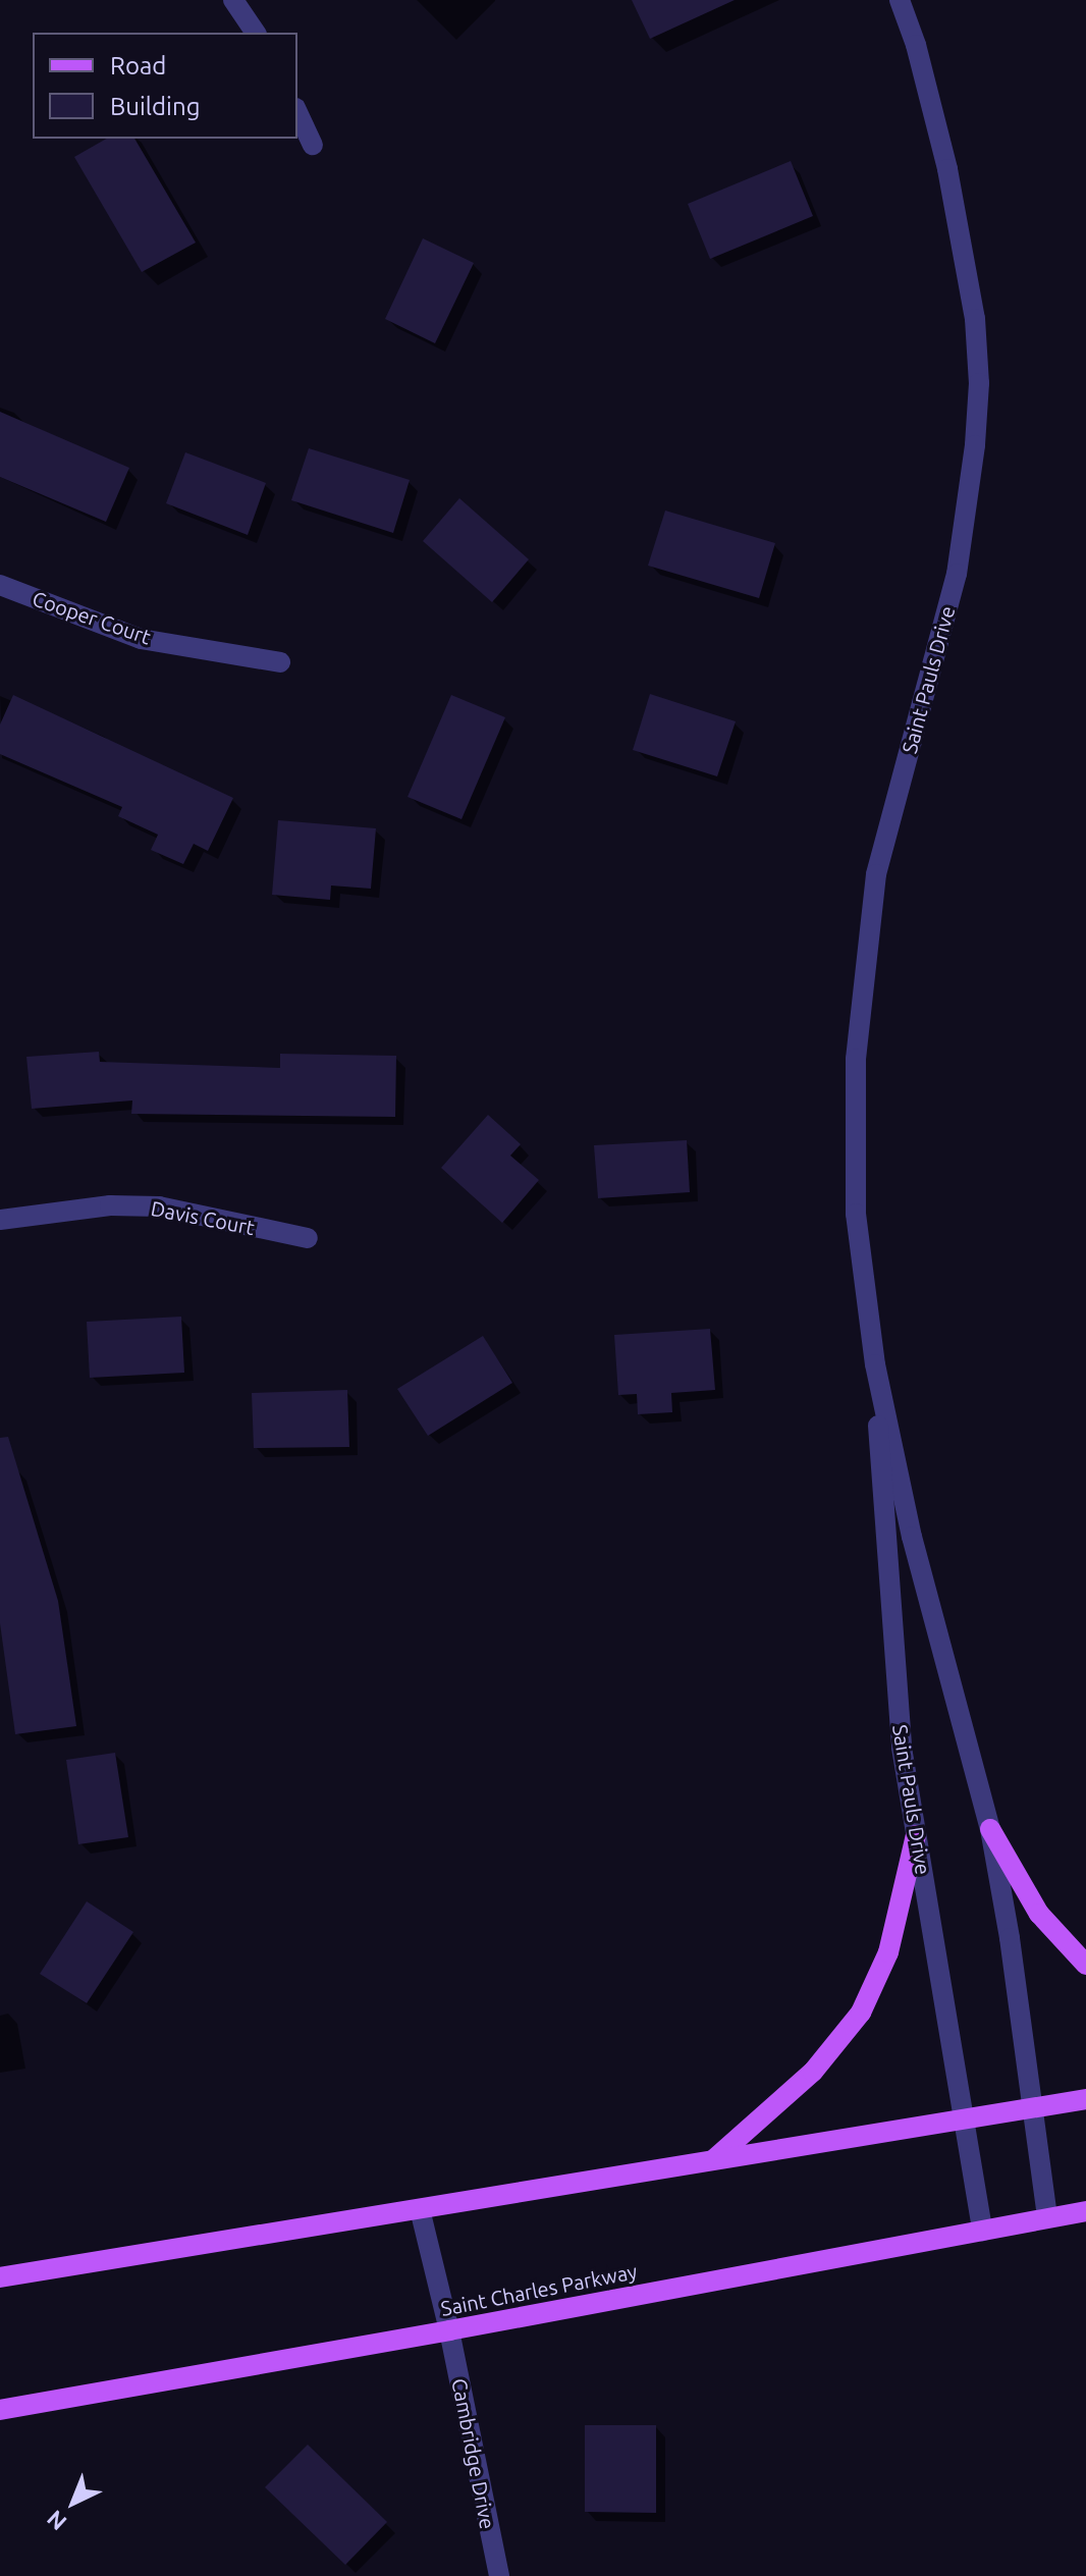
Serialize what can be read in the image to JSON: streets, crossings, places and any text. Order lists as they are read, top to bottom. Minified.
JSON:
{"streets":{"main road":["Saint Charles Parkway"],"street":["Cooper Court","Saint Pauls Drive","Davis Court","Cambridge Drive"]},"crossings":[["Saint Pauls Drive","Saint Charles Parkway"],["Saint Charles Parkway","Cambridge Drive"]],"legend":["Road","Building"],"north":"bottom left"}
